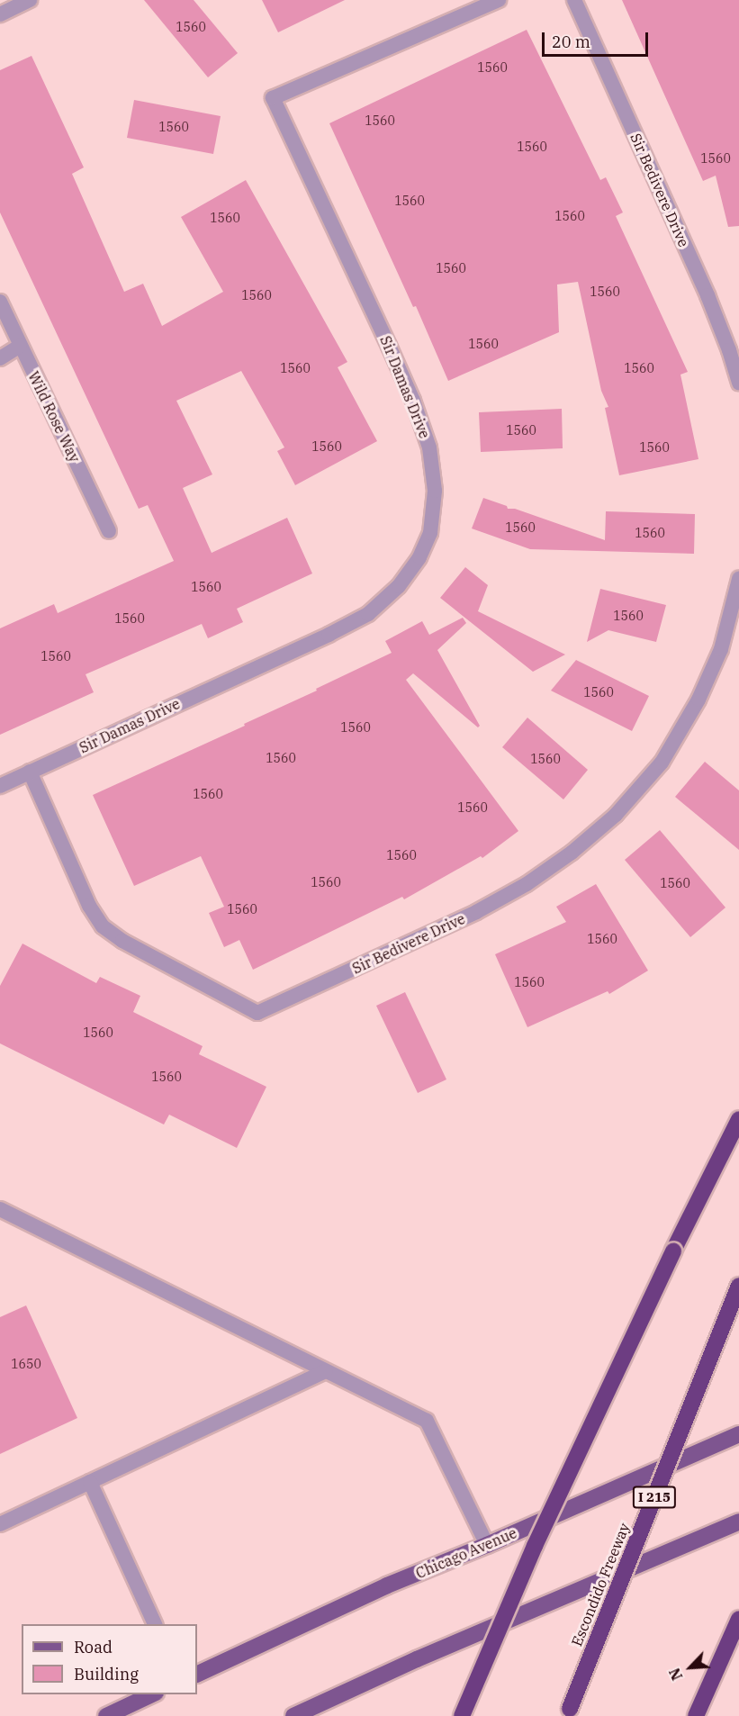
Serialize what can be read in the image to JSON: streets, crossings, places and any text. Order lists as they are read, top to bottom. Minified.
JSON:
{"streets":{"highway":["I 215","Escondido Freeway"],"main road":["Chicago Avenue"],"lane":["Sir Bedivere Drive","Sir Damas Drive","Wild Rose Way"]},"crossings":[["Sir Bedivere Drive","Sir Damas Drive"]],"house_numbers":["1560","1560","1560","1560","1560","1560","1560","1560","1560","1560","1560","1560","1560","1560","1560","1560","1560","1560","1560","1560","1560","1560","1560","1560","1560","1560","1560","1560","1560","1560","1560","1560","1560","1560","1560","1560","1560","1560","1650"],"legend":["Road","Building"],"scale_bar":"20 m","north":"bottom left"}
